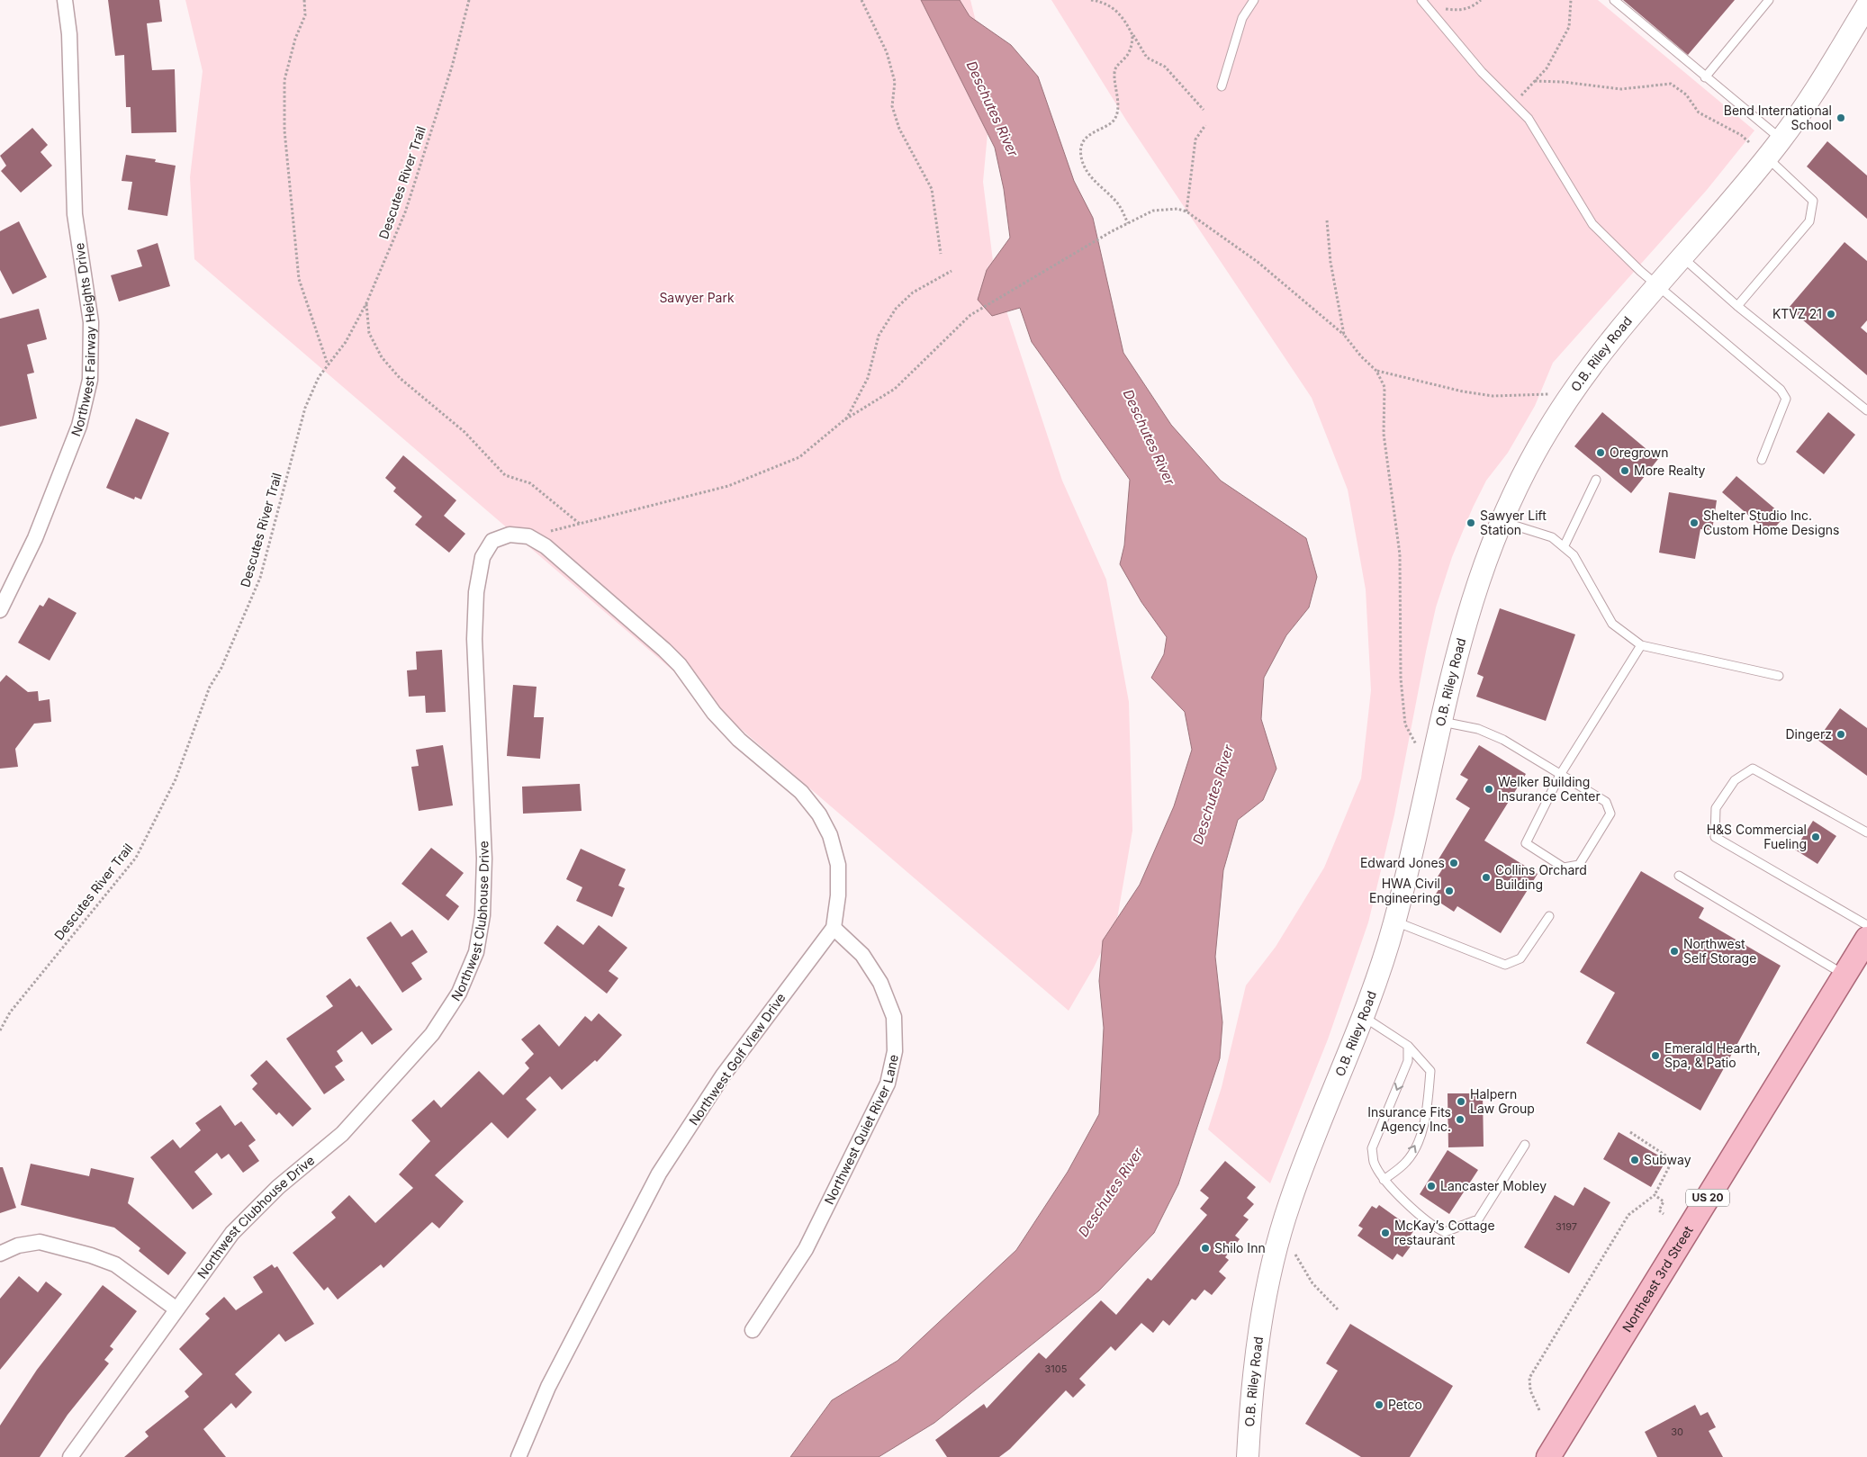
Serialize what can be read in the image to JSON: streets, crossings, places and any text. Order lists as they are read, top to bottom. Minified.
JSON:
{"streets":{"main road":["US 20","Northeast 3rd Street"],"street":["Northwest Fairway Heights Drive","O.B. Riley Road","Northwest Clubhouse Drive","Northwest Golf View Drive","Northwest Quiet River Lane"],"path":["Descutes River Trail"]},"crossings":[["Northwest Clubhouse Drive","Northwest Golf View Drive"],["Northwest Golf View Drive","Northwest Quiet River Lane"]],"water":["Deschutes River"],"parks":["Sawyer Park"],"places":["Bend International School","KTVZ 21","Oregrown","More Realty","Sawyer Lift Station","Shelter Studio Inc. Custom Home Designs","Dingerz","Welker Building Insurance Center","H&S Commercial Fueling","Edward Jones","Collins Orchard Building","HWA Civil Engineering","Northwest Self Storage","Emerald Hearth, Spa, & Patio","Halpern Law Group","Insurance Fits Agency Inc.","Subway","Lancaster Mobley","McKay’s Cottage restaurant","Shilo Inn","Petco"],"house_numbers":["3197","3105","30"]}
